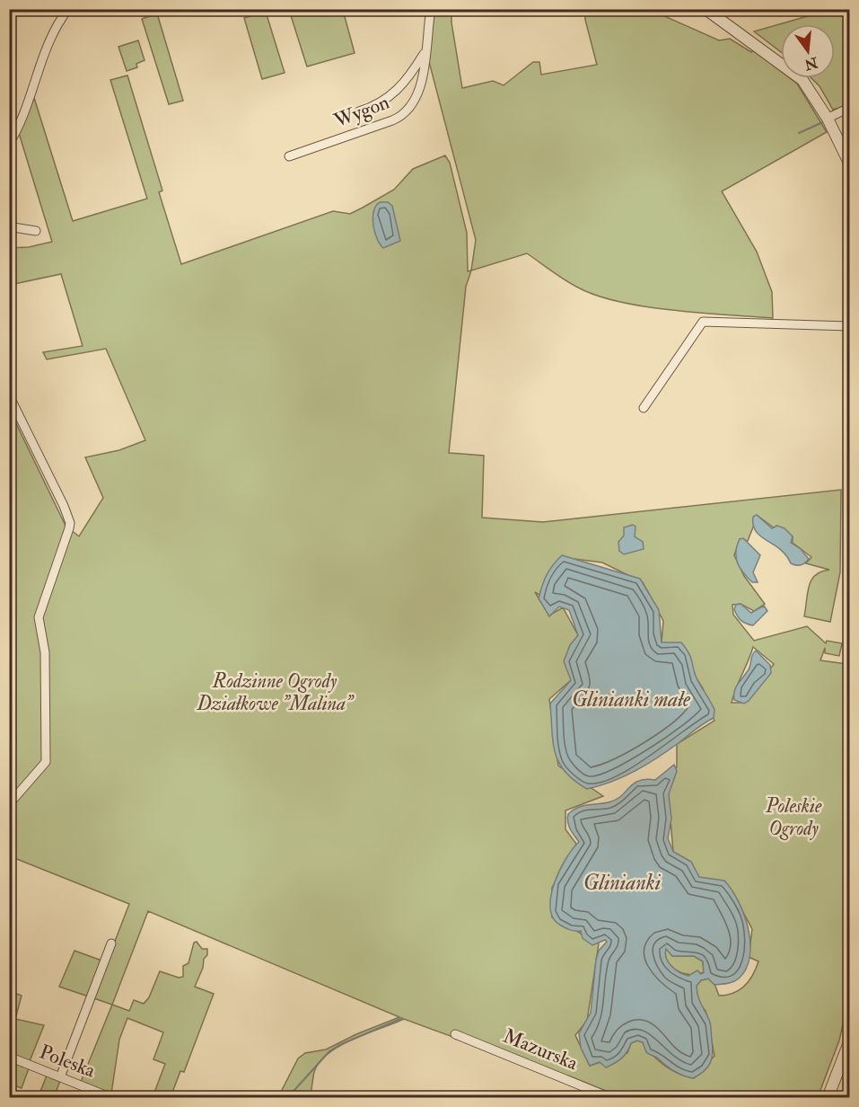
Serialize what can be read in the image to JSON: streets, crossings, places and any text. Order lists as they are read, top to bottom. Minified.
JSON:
{"streets":{"street":["Wygon","Mazurska","Poleska"]},"water":["Glinianki małe","Glinianki"],"parks":["Rodzinne Ogrody Działkowe \"Malina\"","Poleskie Ogrody"],"north":"bottom"}
